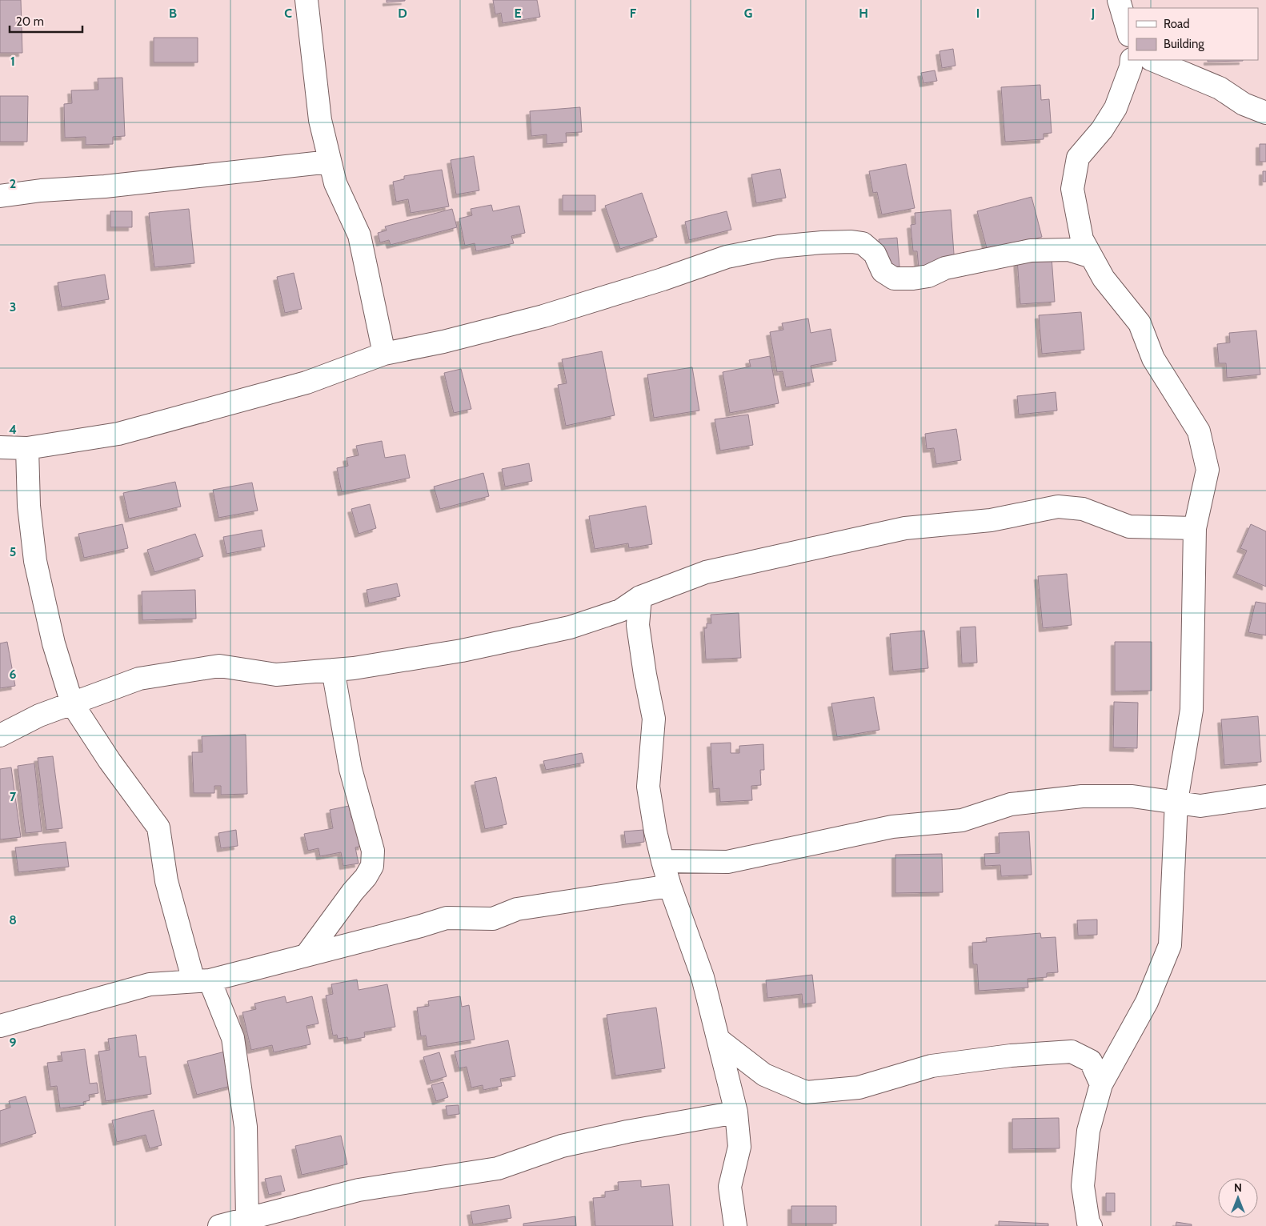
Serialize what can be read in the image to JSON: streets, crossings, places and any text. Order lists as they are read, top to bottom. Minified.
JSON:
{"legend":["Road","Building"],"scale_bar":"20 m","north":"top","grid":{"columns":["B","C","D","E","F","G","H","I","J"],"rows":["1","2","3","4","5","6","7","8","9"]}}
